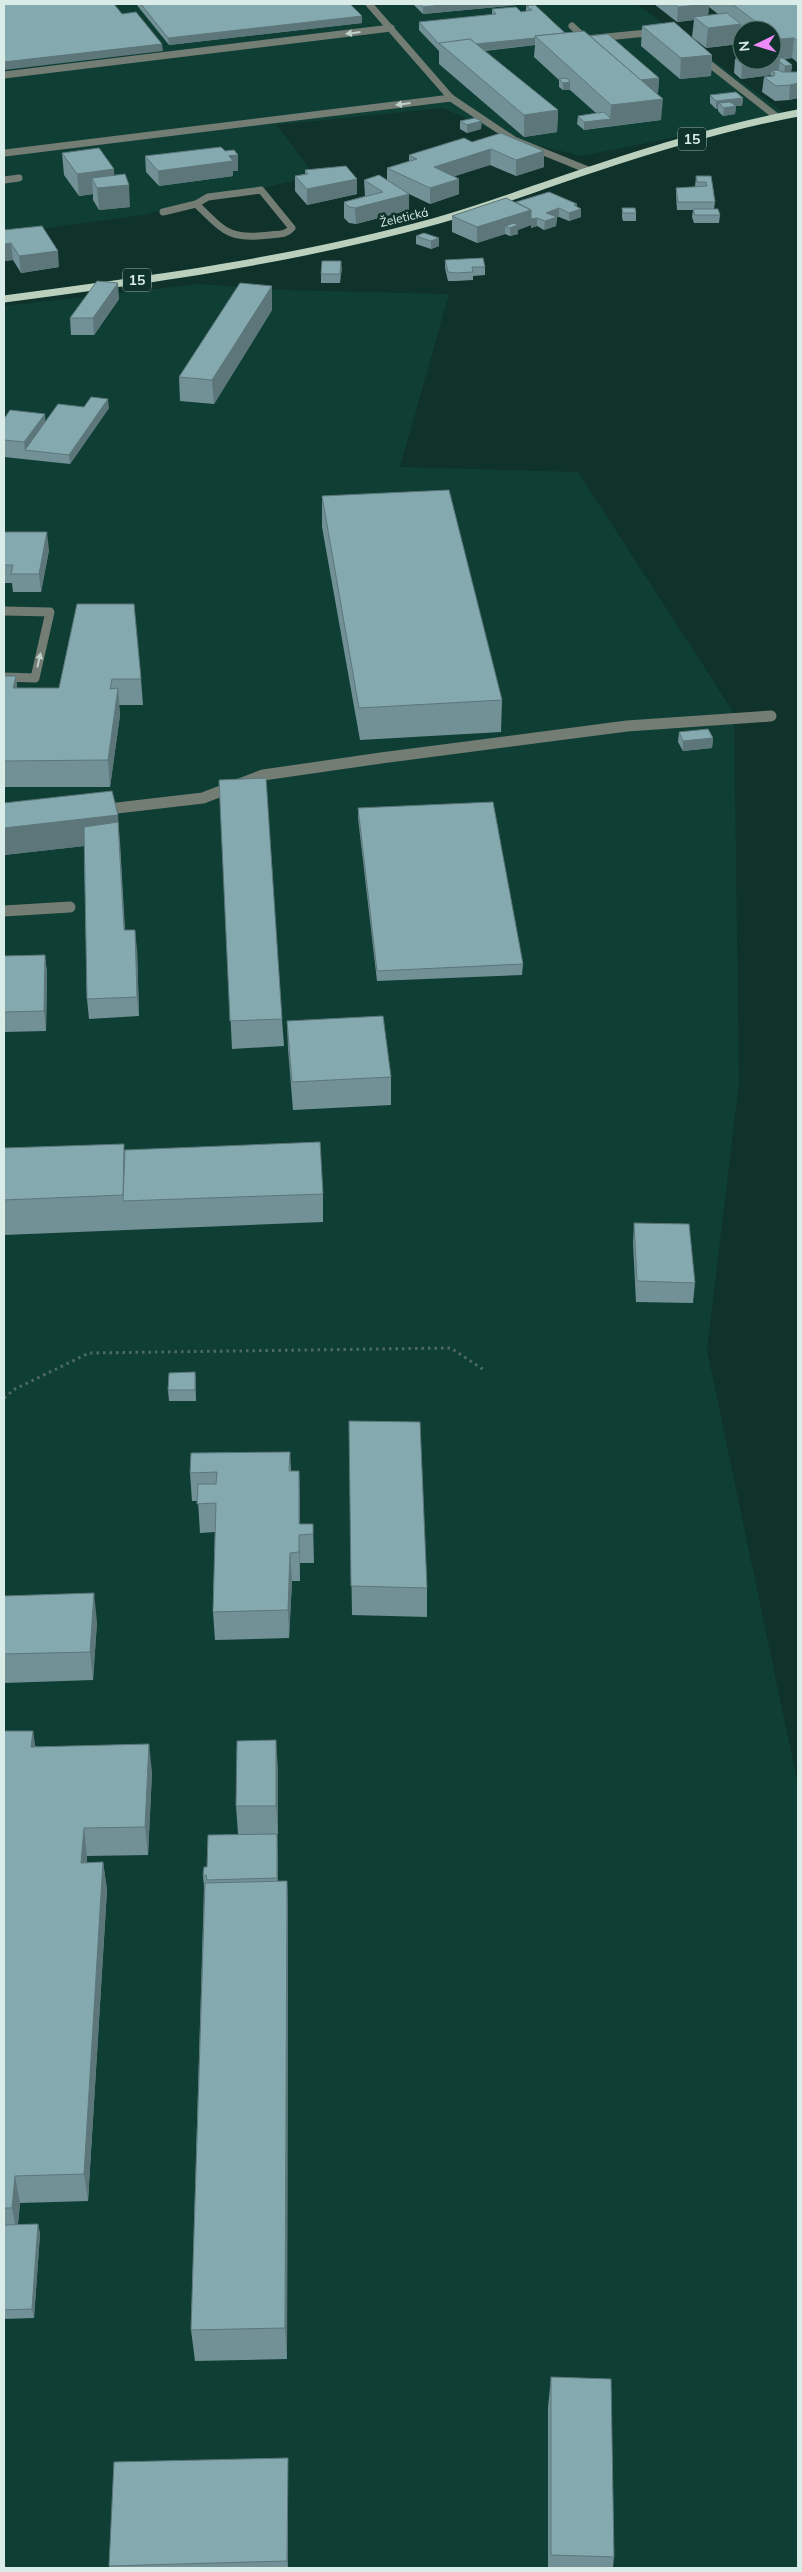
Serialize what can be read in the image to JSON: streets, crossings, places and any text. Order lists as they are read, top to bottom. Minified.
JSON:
{"streets":{"main road":["15","Želetická"]},"north":"left"}
